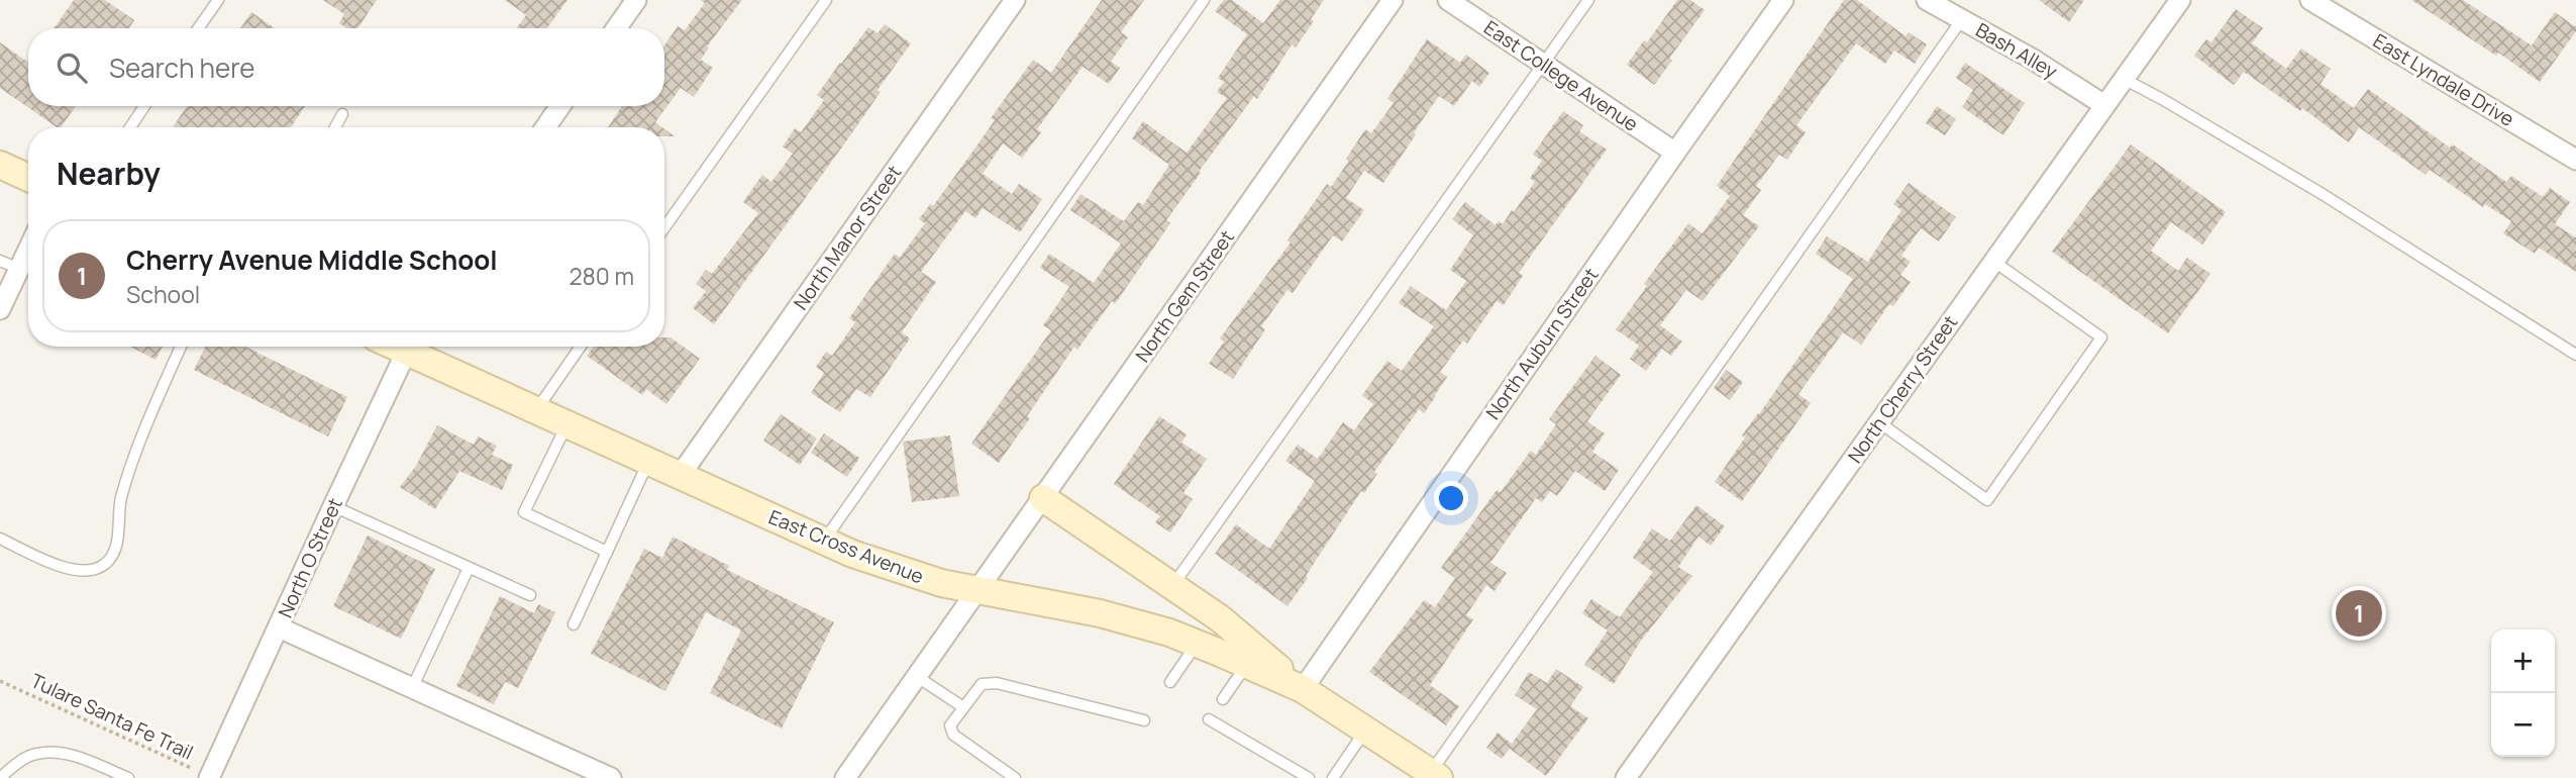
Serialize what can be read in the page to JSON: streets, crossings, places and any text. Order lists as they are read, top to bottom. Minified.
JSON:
{"streets":{"street":["Bash Alley","East College Avenue","East Lyndale Drive","North Manor Street","North Gem Street","North Auburn Street","North Cherry Street","East Cross Avenue","North O Street"],"path":["Tulare Santa Fe Trail"]},"crossings":[["Bash Alley","North Cherry Street"],["East College Avenue","North Auburn Street"],["North Manor Street","East Cross Avenue"],["North Gem Street","East Cross Avenue"],["North Auburn Street","East Cross Avenue"],["North O Street","Tulare Santa Fe Trail"]],"page":{"search":"Search here","heading":"Nearby","list":[{"mark":"1","name":"Cherry Avenue Middle School","note":"School","value":"280 m"}],"pins":"1","map_buttons":["+","−"]}}
